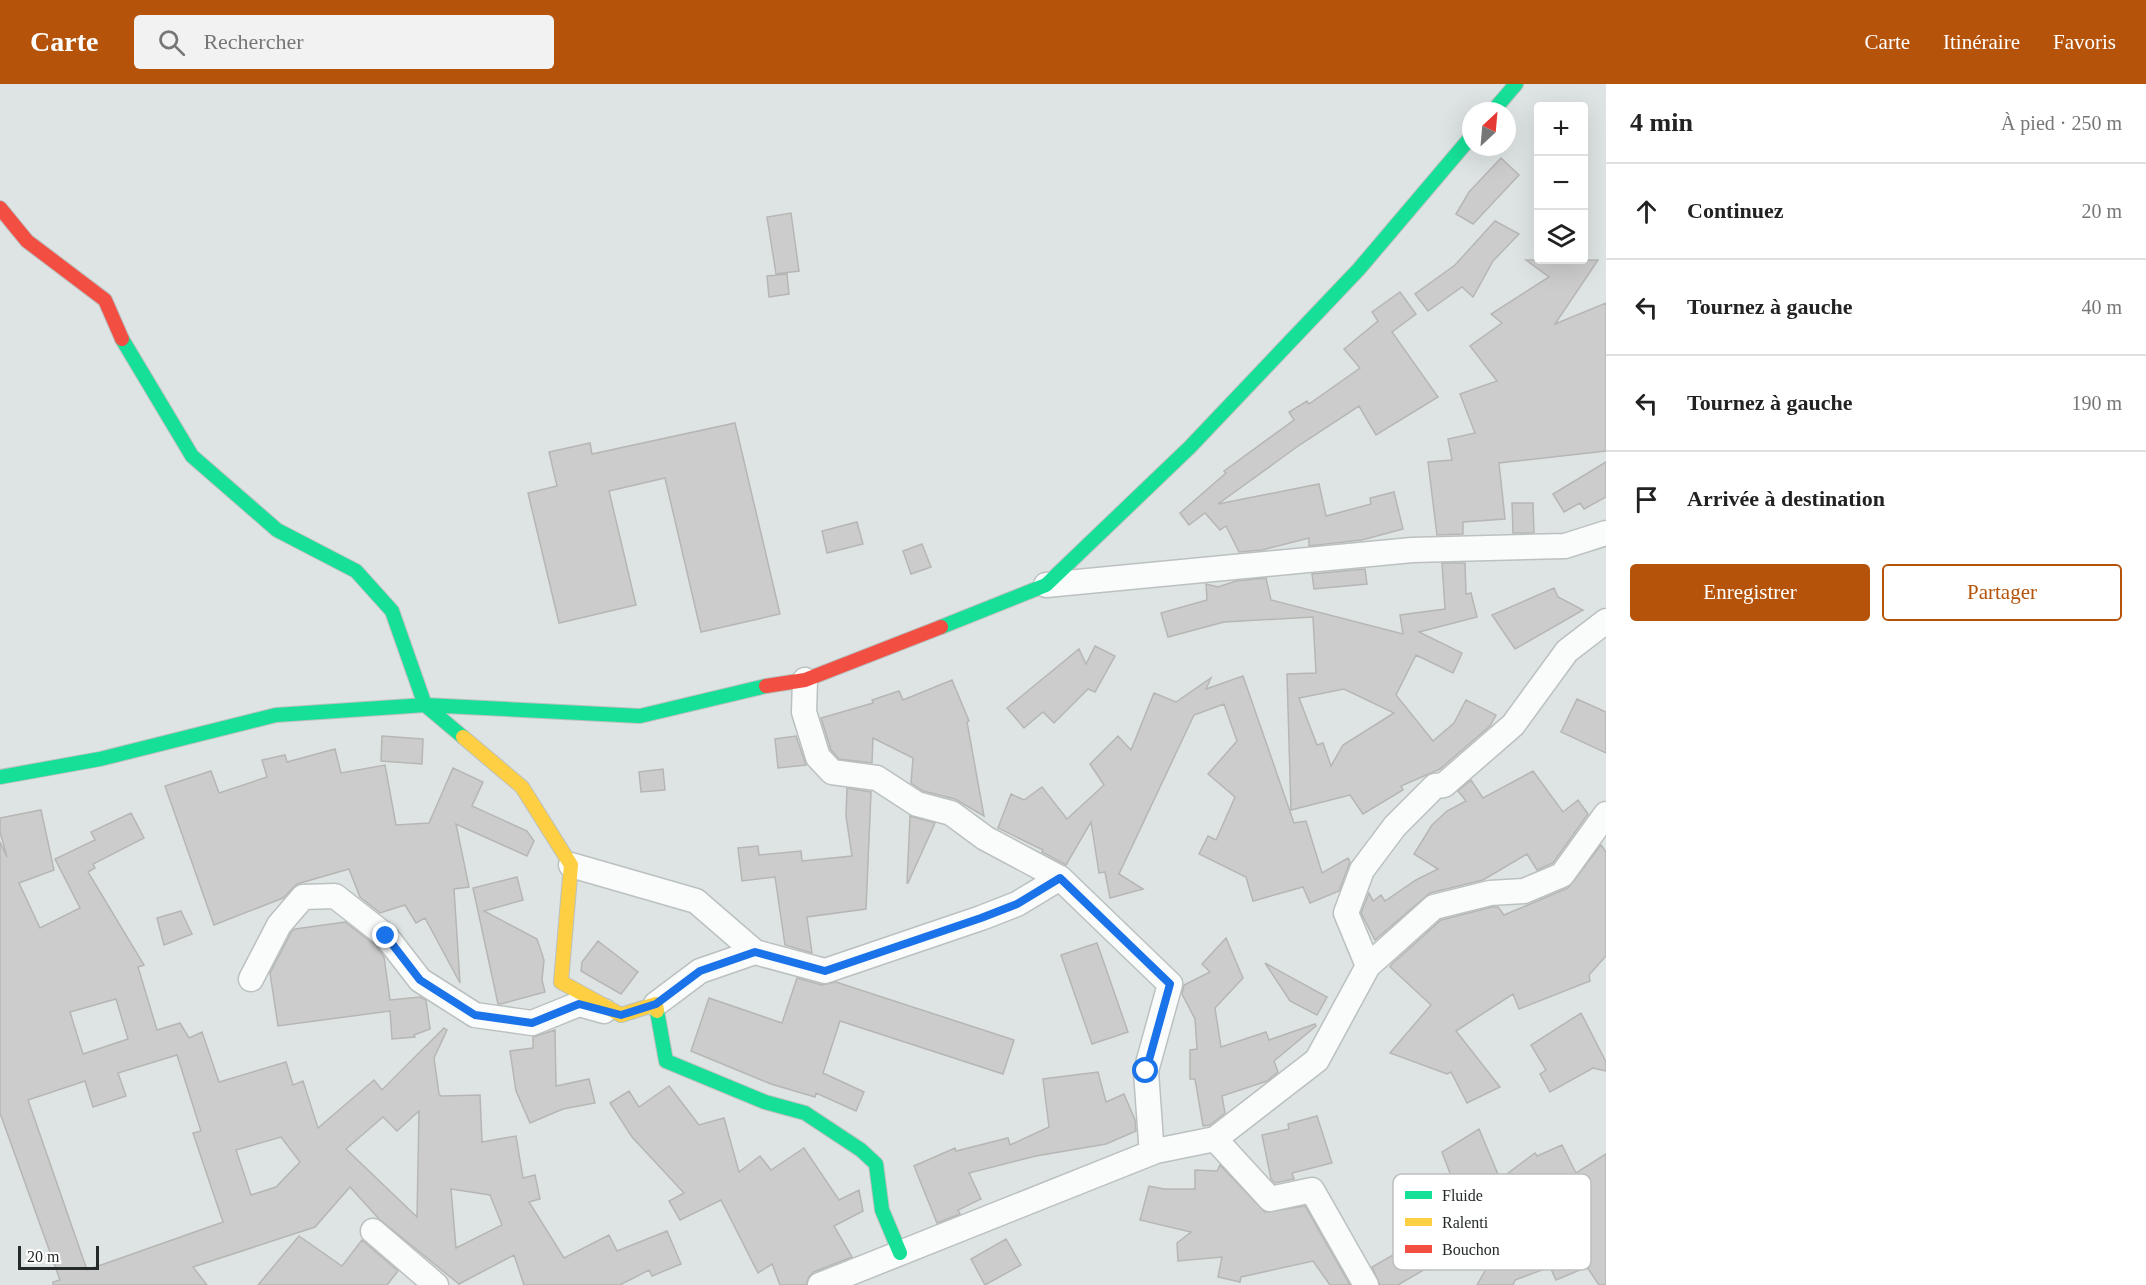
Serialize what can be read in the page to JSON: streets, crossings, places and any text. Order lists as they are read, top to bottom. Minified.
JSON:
{"legend":["Fluide","Ralenti","Bouchon"],"scale_bar":"20 m","north":"top right","page":{"header":"Carte","search":"Rechercher","nav":["Carte","Itinéraire","Favoris"],"heading":["4 min","À pied · 250 m"],"map_buttons":["+","−"],"list":[["Continuez","20 m"],["Tournez à gauche","40 m"],["Tournez à gauche","190 m"],"Arrivée à destination"],"buttons":["Enregistrer","Partager"],"scale":"20 m"}}
